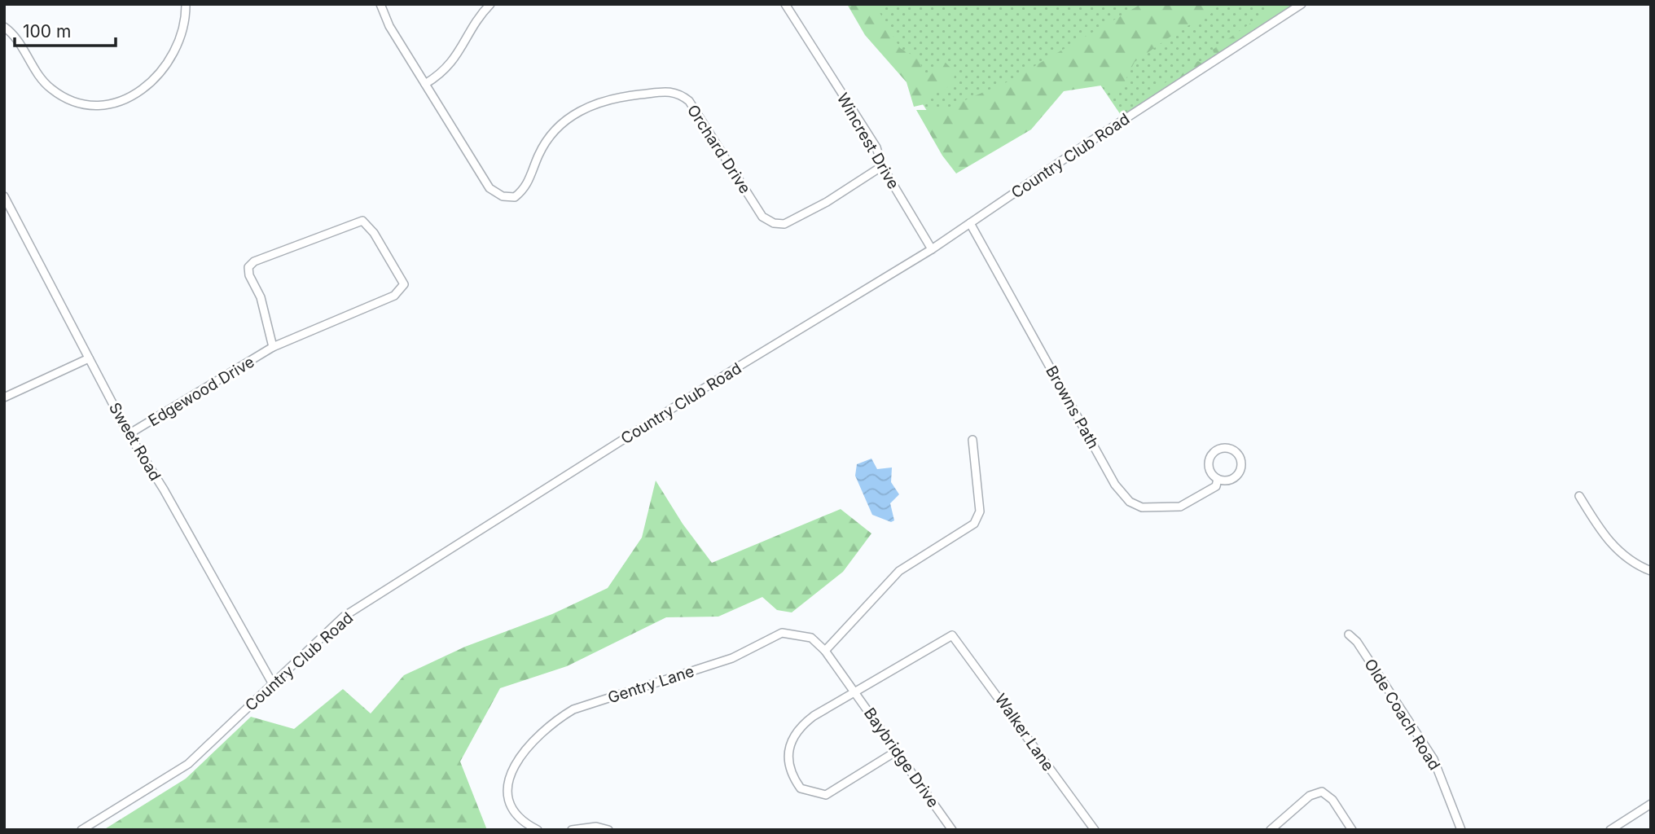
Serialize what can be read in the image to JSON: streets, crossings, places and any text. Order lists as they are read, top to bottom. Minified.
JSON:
{"streets":{"street":["Wincrest Drive","Orchard Drive","Country Club Road","Edgewood Drive","Browns Path","Sweet Road","Gentry Lane","Olde Coach Road","Walker Lane","Baybridge Drive"]},"crossings":[["Wincrest Drive","Orchard Drive"],["Wincrest Drive","Country Club Road"],["Country Club Road","Browns Path"],["Country Club Road","Sweet Road"],["Edgewood Drive","Sweet Road"],["Gentry Lane","Baybridge Drive"],["Walker Lane","Baybridge Drive"]],"scale_bar":"100 m"}
